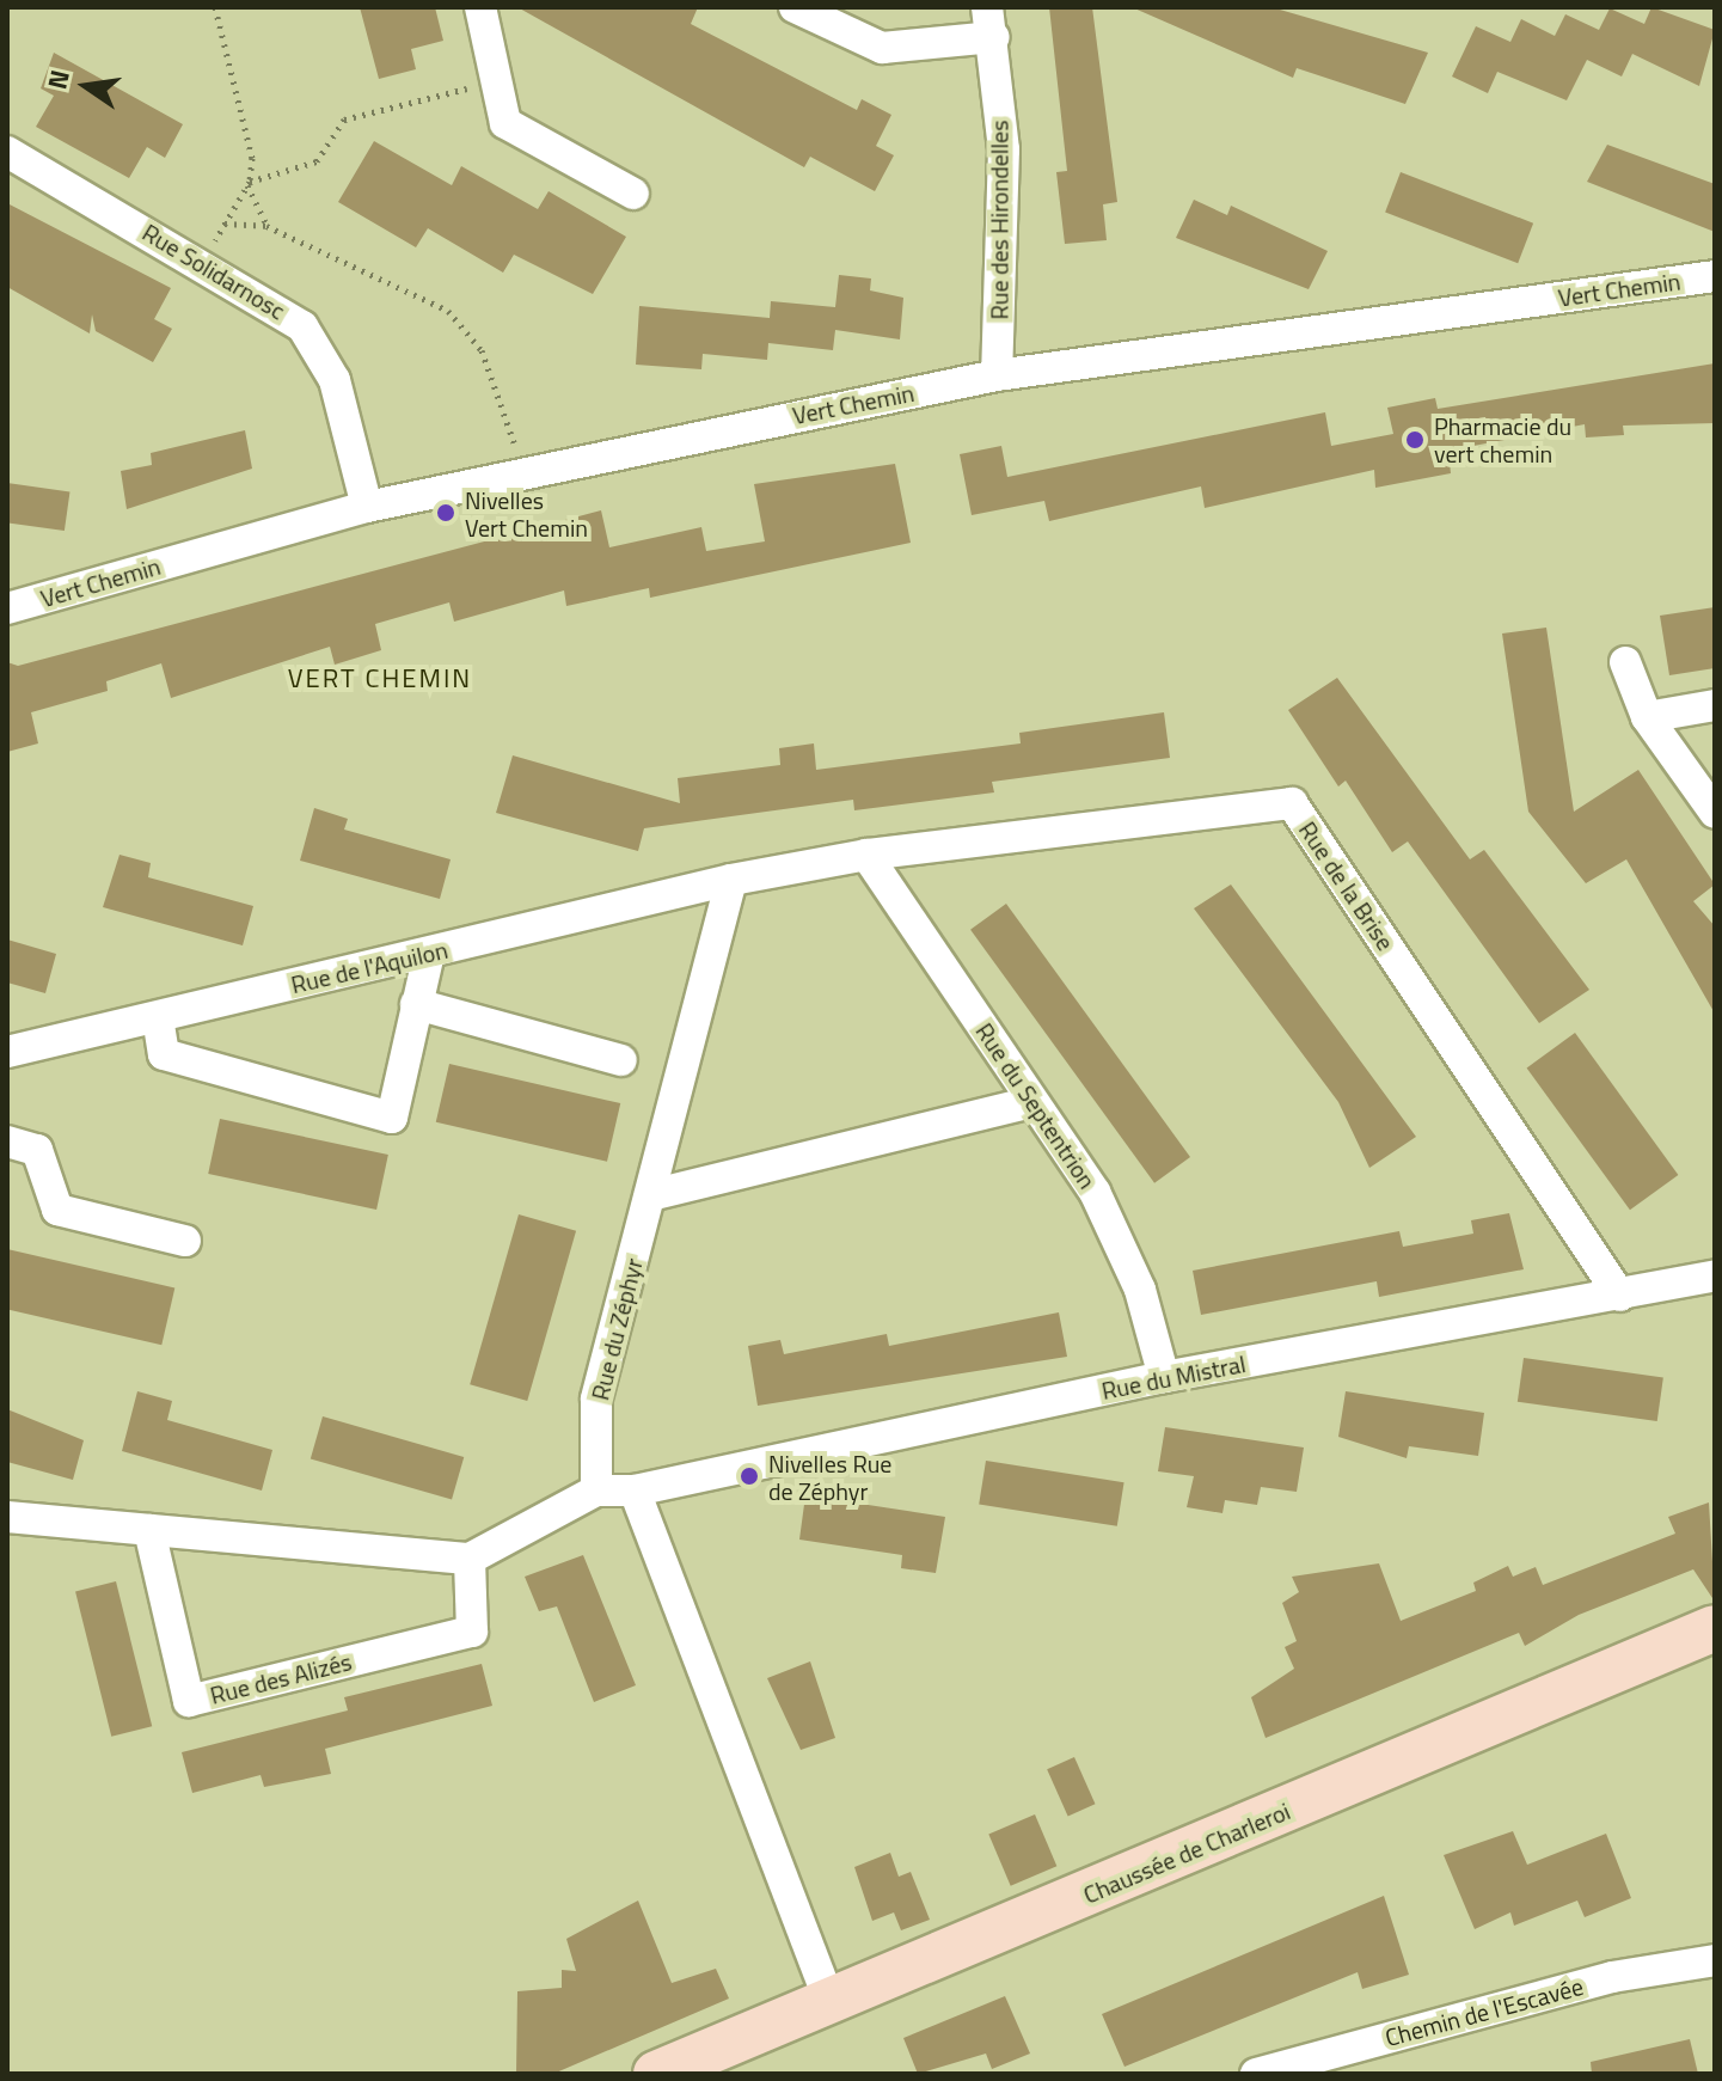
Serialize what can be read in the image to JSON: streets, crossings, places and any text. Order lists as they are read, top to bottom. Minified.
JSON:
{"streets":{"main road":["Chaussée de Charleroi"],"street":["Rue des Hirondelles","Rue Solidarnosc","Vert Chemin","Rue de la Brise","Rue de l'Aquilon","Rue du Septentrion","Rue du Zéphyr","Rue du Mistral","Rue des Alizés","Chemin de l'Escavée"]},"crossings":[["Rue des Hirondelles","Vert Chemin"],["Rue Solidarnosc","Vert Chemin"],["Rue de la Brise","Rue de l'Aquilon"],["Rue de la Brise","Rue du Septentrion"],["Rue de la Brise","Rue du Zéphyr"],["Rue de la Brise","Rue du Mistral"],["Rue de l'Aquilon","Rue du Zéphyr"],["Rue du Septentrion","Rue du Mistral"]],"districts":["VERT CHEMIN"],"places":["Pharmacie du vert chemin","Nivelles Vert Chemin","Nivelles Rue de Zéphyr"],"north":"left"}
